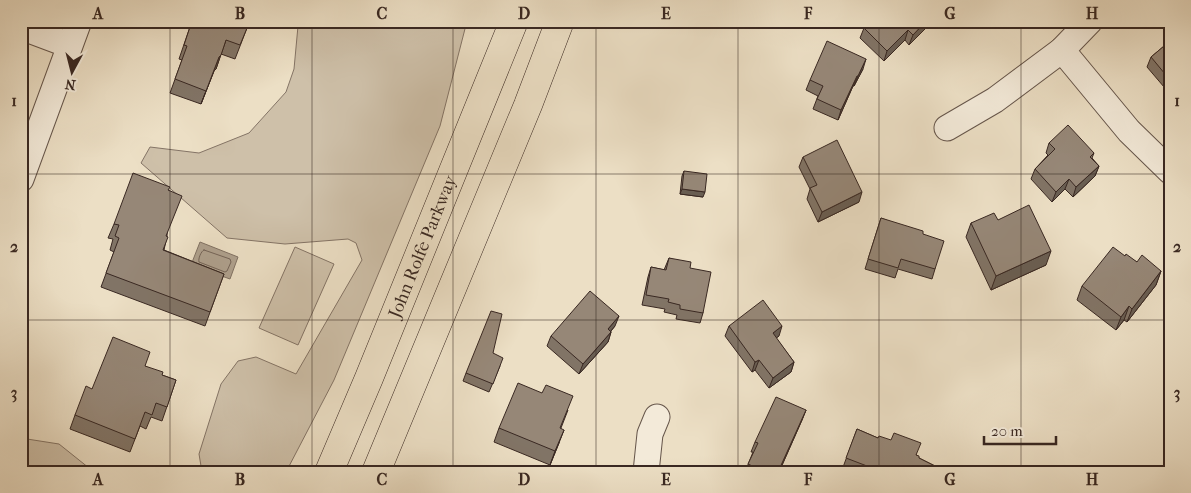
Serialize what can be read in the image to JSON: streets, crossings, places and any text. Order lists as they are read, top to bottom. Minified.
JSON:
{"streets":{"main road":["John Rolfe Parkway"]},"scale_bar":"20 m","north":"bottom","grid":{"columns":["A","B","C","D","E","F","G","H"],"rows":["1","2","3"]}}
